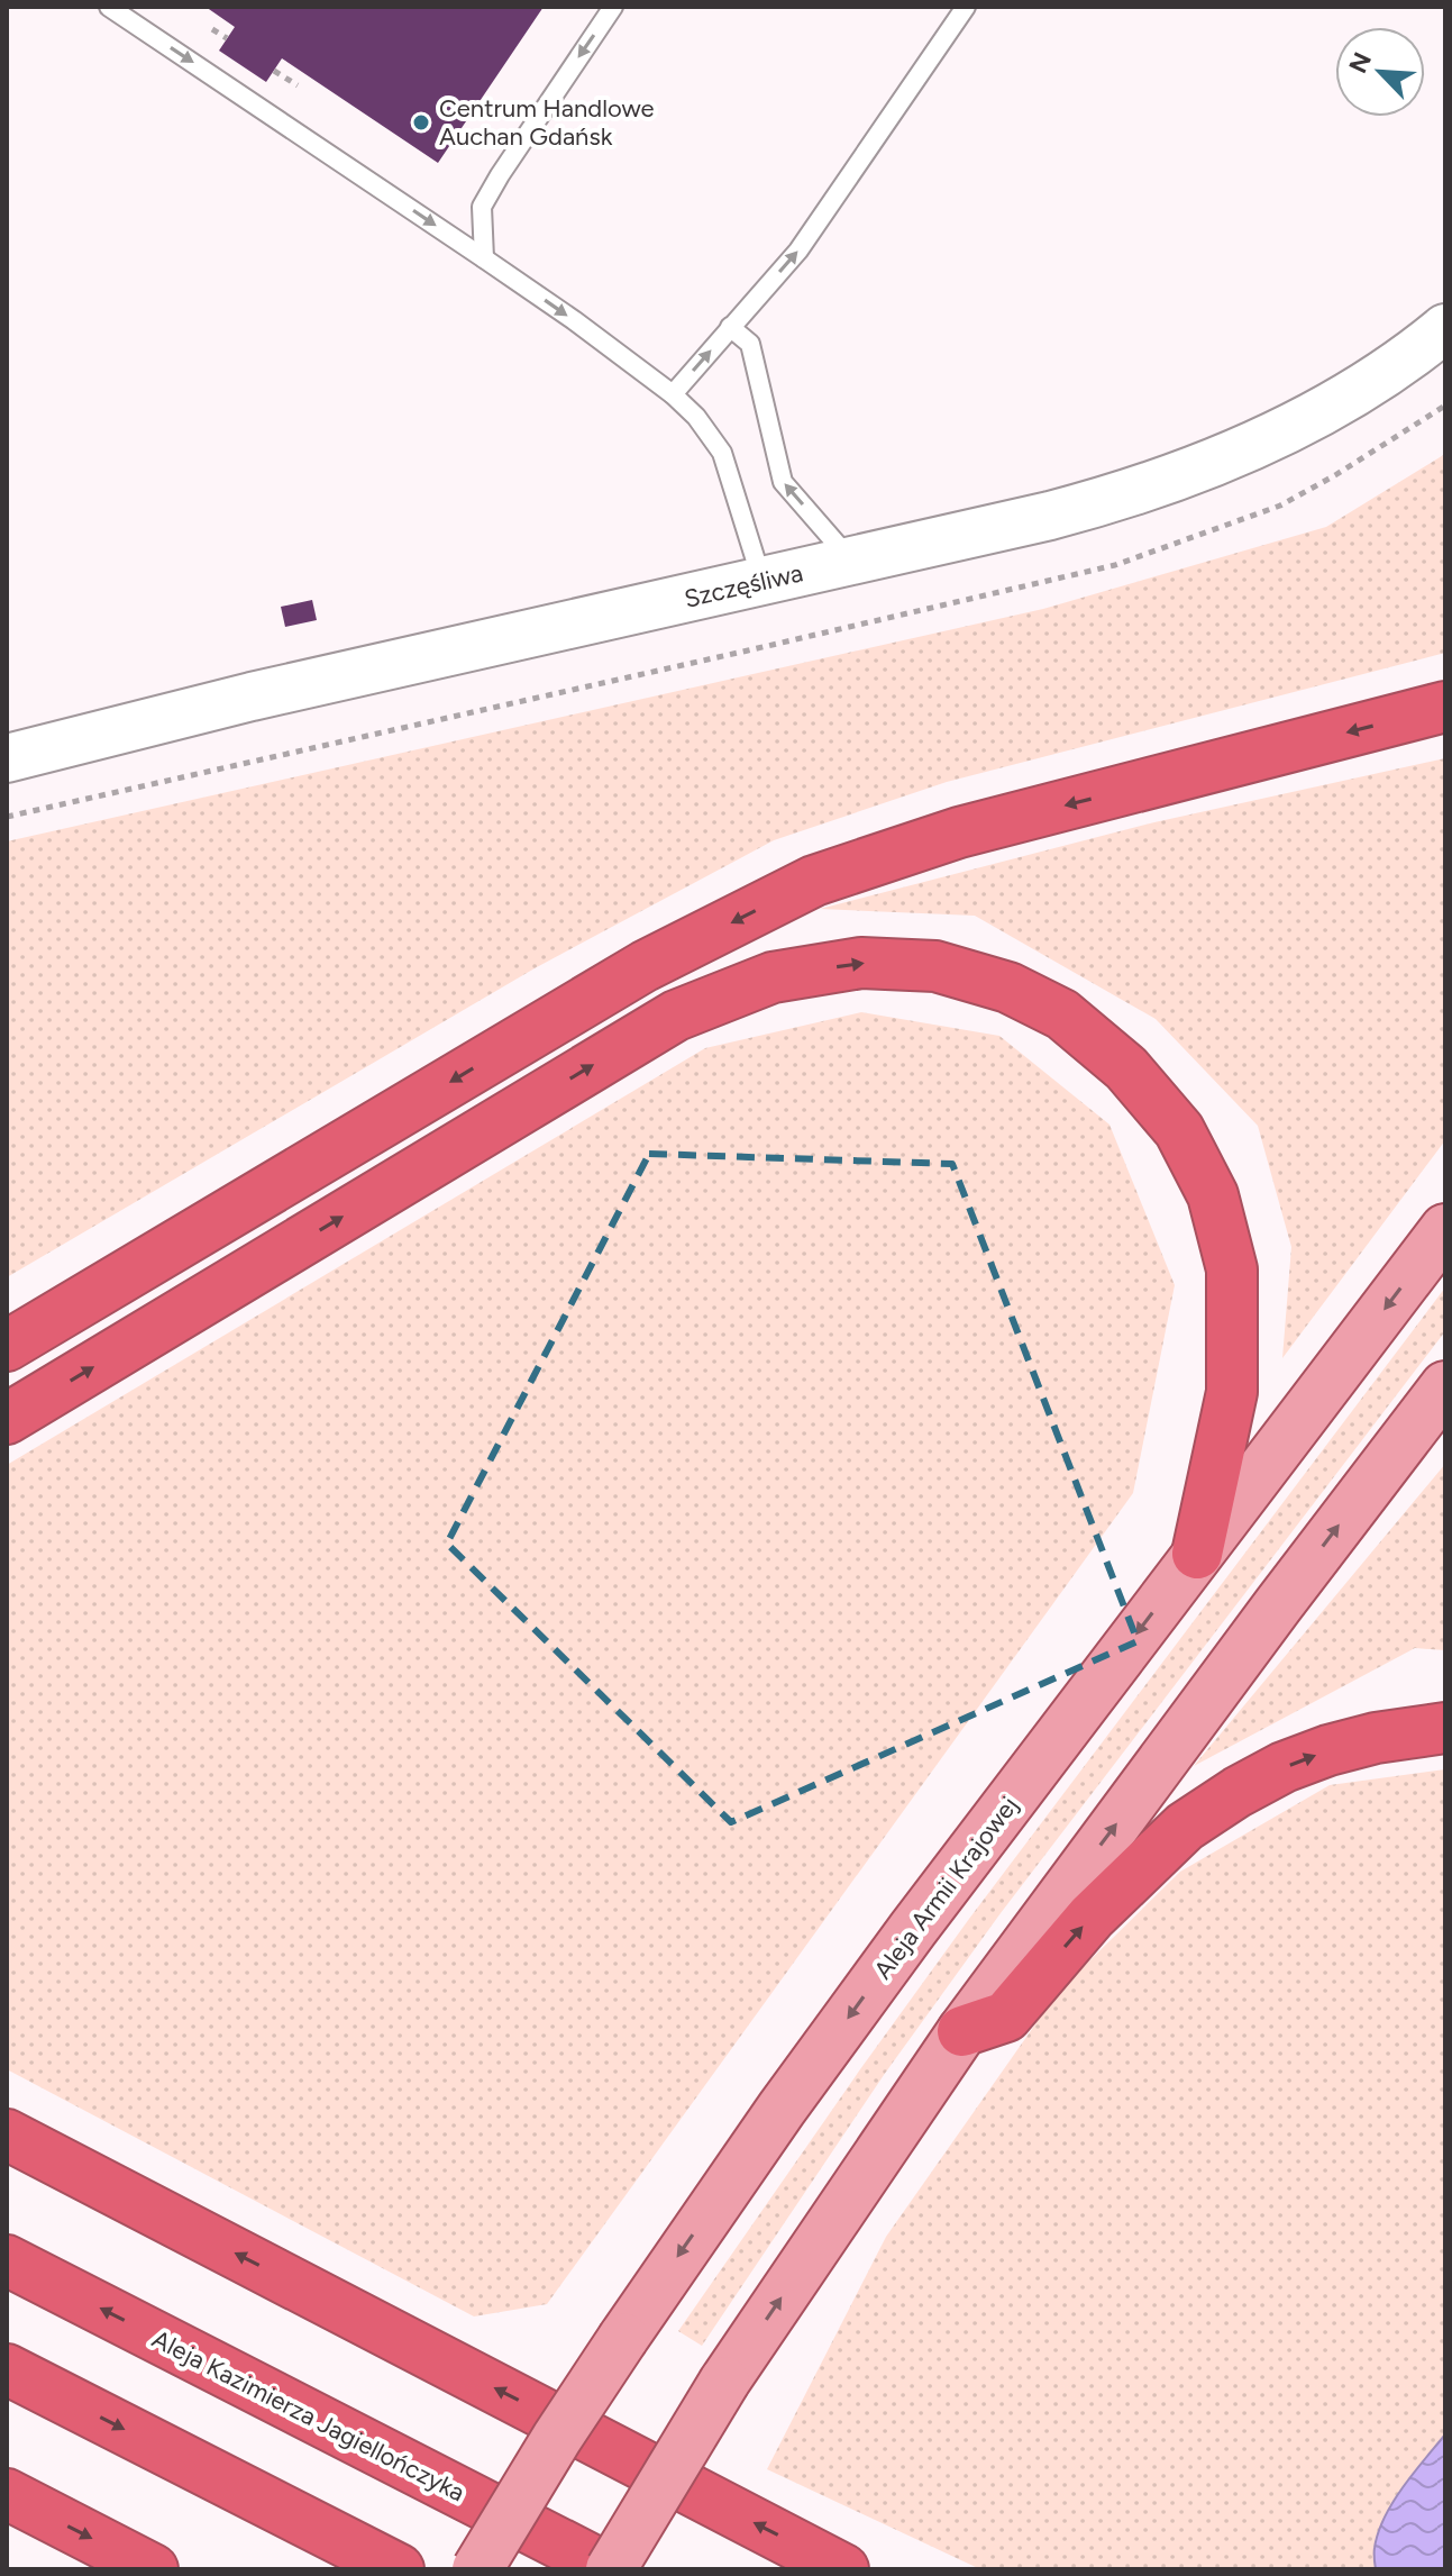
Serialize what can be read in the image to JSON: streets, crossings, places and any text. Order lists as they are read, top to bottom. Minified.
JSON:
{"streets":{"highway":["Aleja Kazimierza Jagiellończyka"],"main road":["Aleja Armii Krajowej"],"street":["Szczęśliwa"]},"places":["Centrum Handlowe Auchan Gdańsk"],"north":"top left"}
